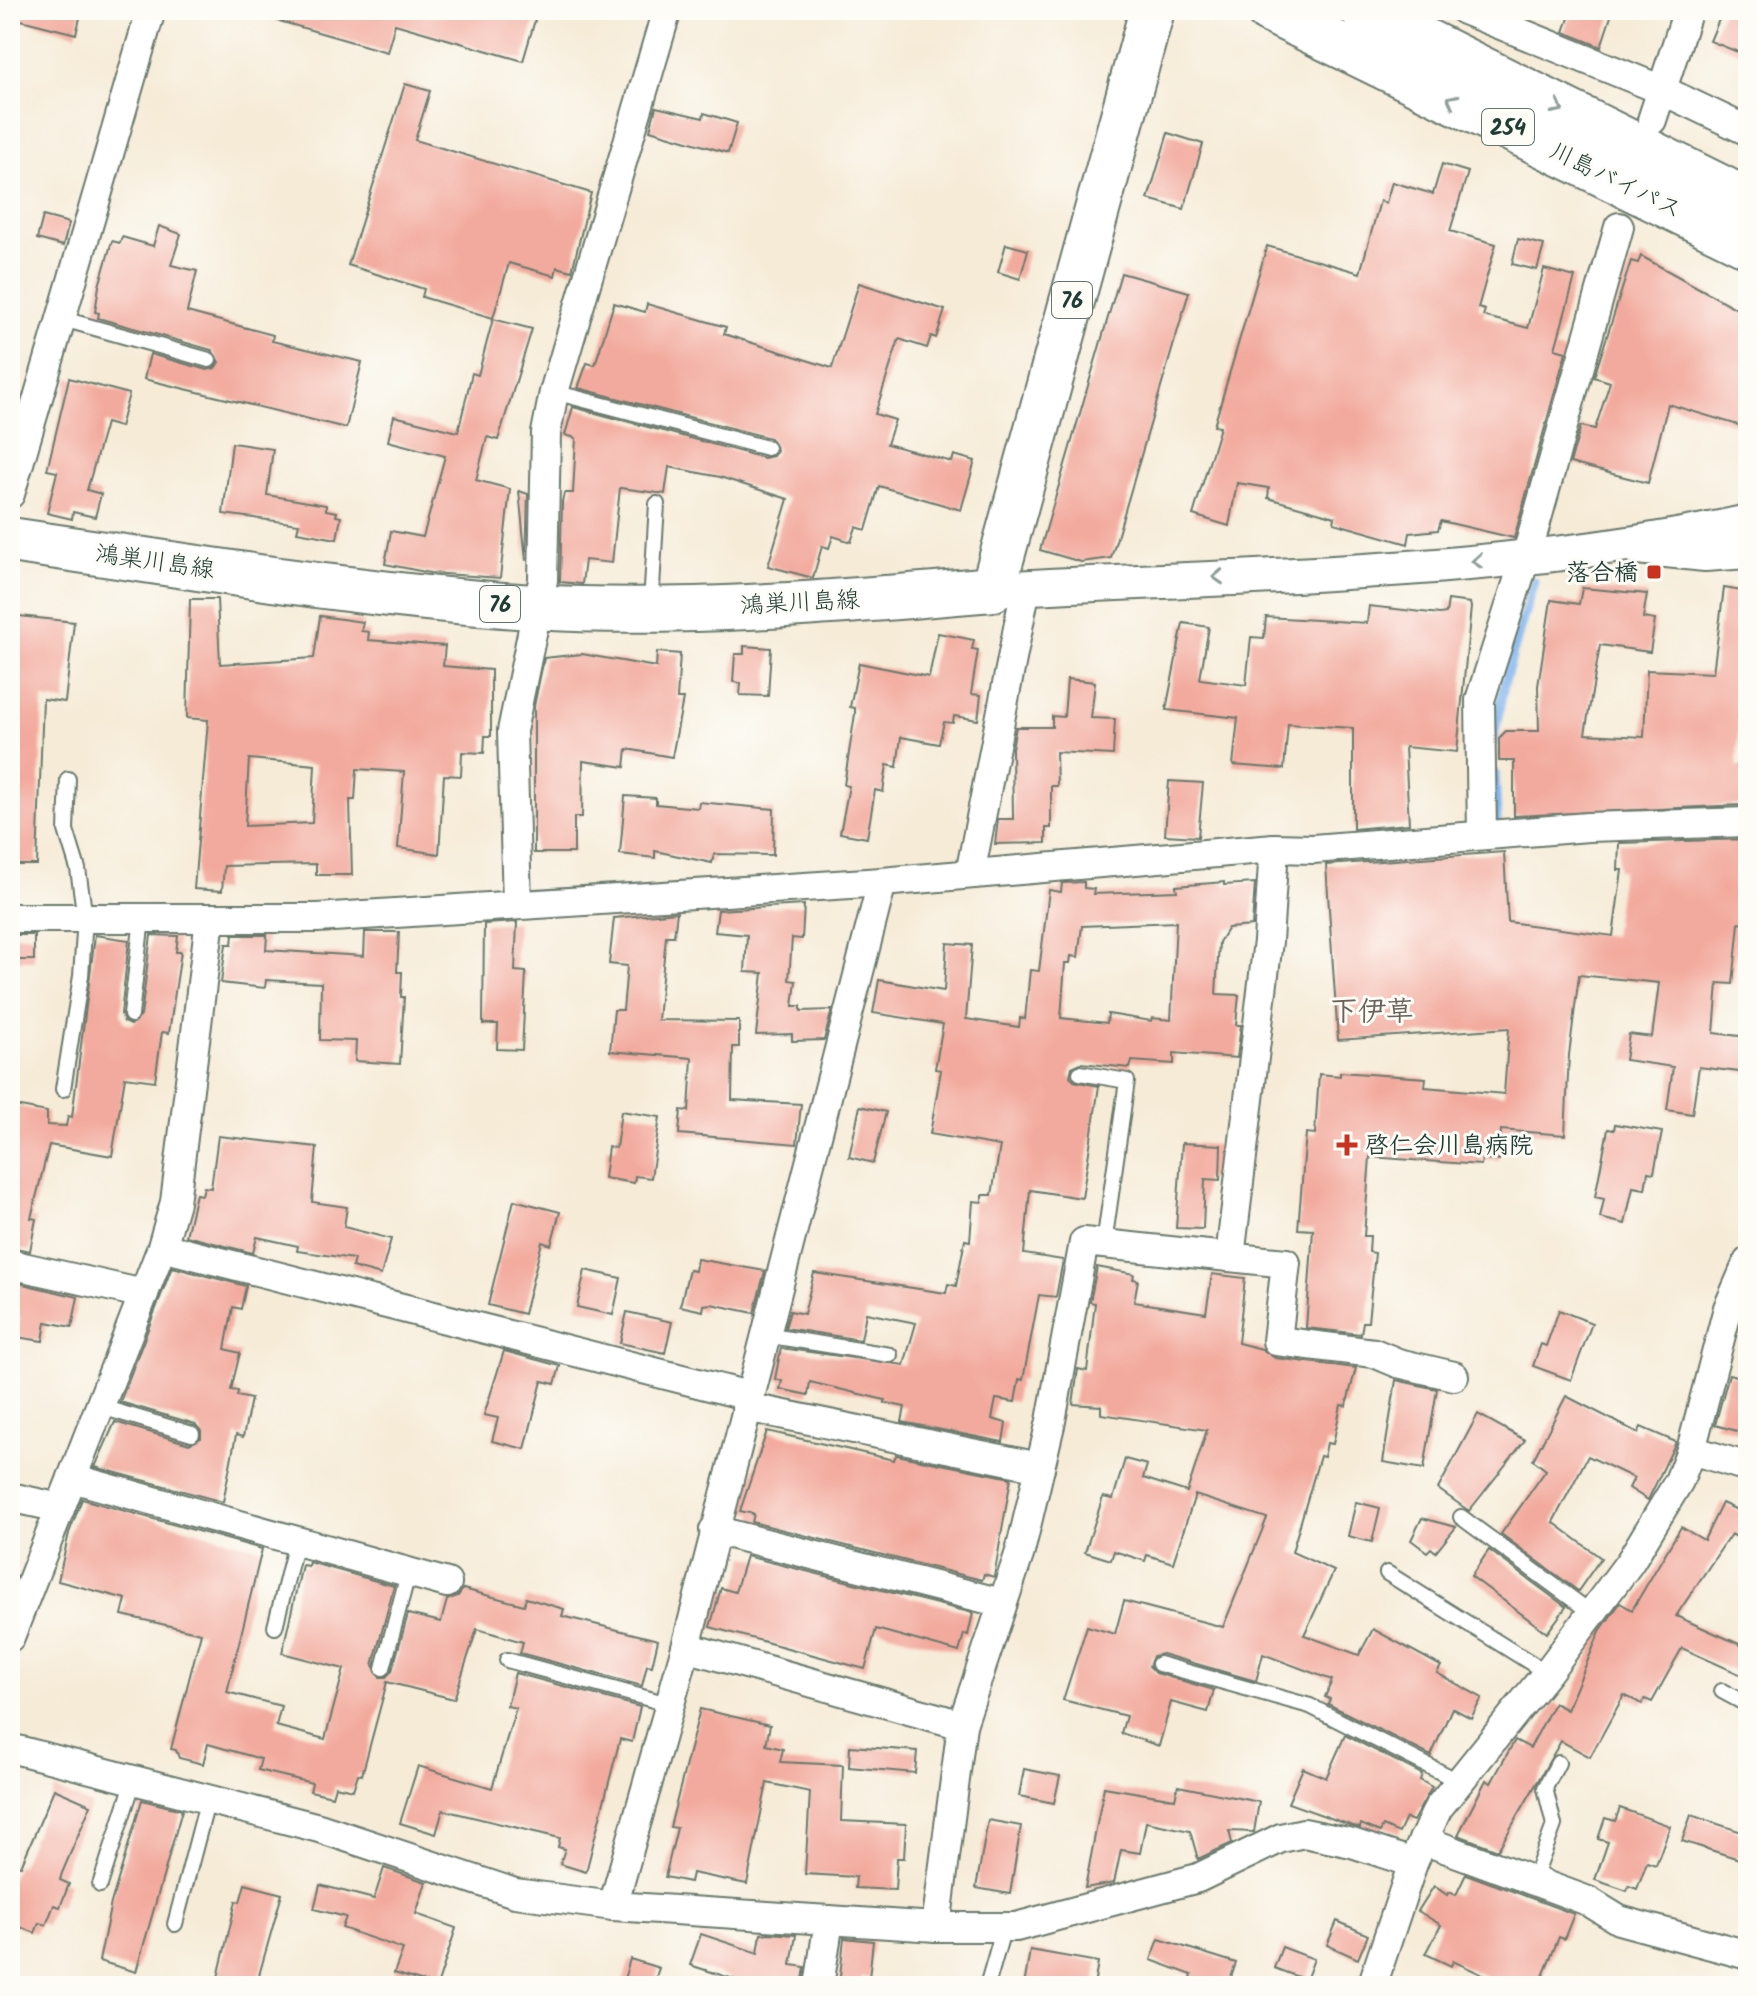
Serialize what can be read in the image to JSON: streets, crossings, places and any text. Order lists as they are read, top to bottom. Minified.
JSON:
{"streets":{"main road":["254","川島バイパス","76","鴻巣川島線"]},"crossings":[["76","鴻巣川島線"]],"districts":["下伊草"],"places":{"transit":["落合橋"],"health":["啓仁会川島病院"]}}
